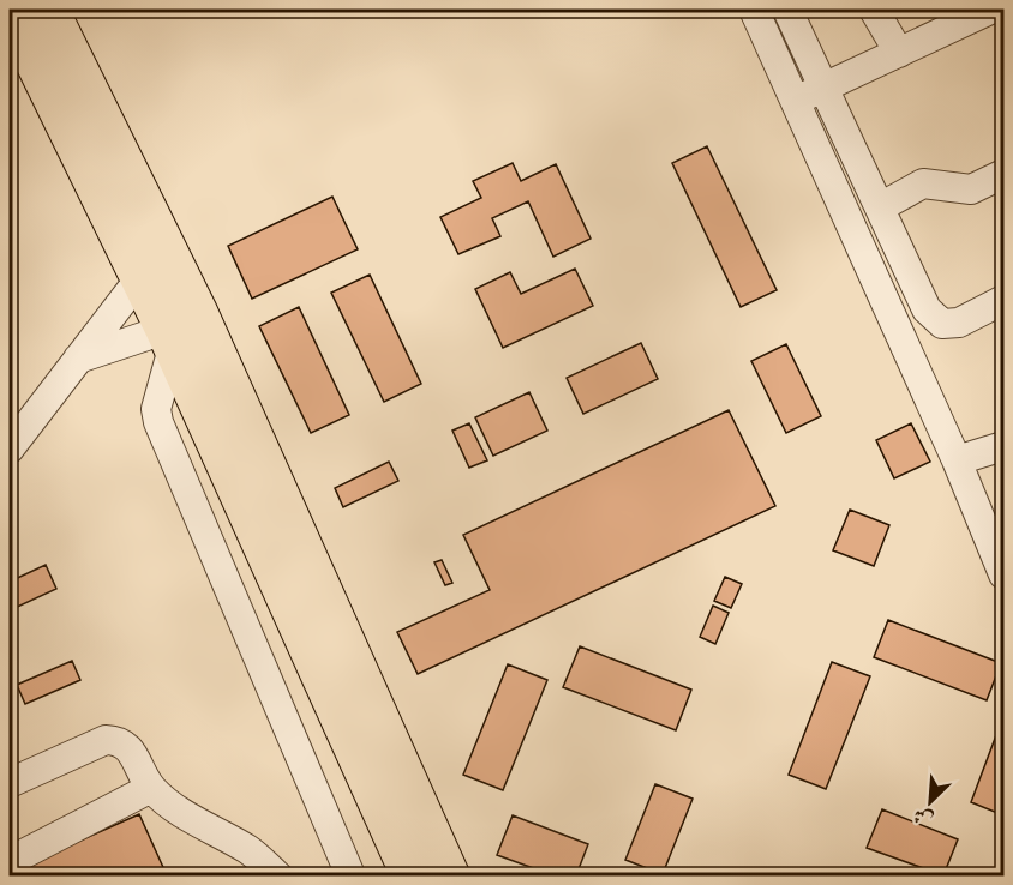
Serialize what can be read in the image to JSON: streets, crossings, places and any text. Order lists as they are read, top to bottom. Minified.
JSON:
{"north":"bottom left"}
